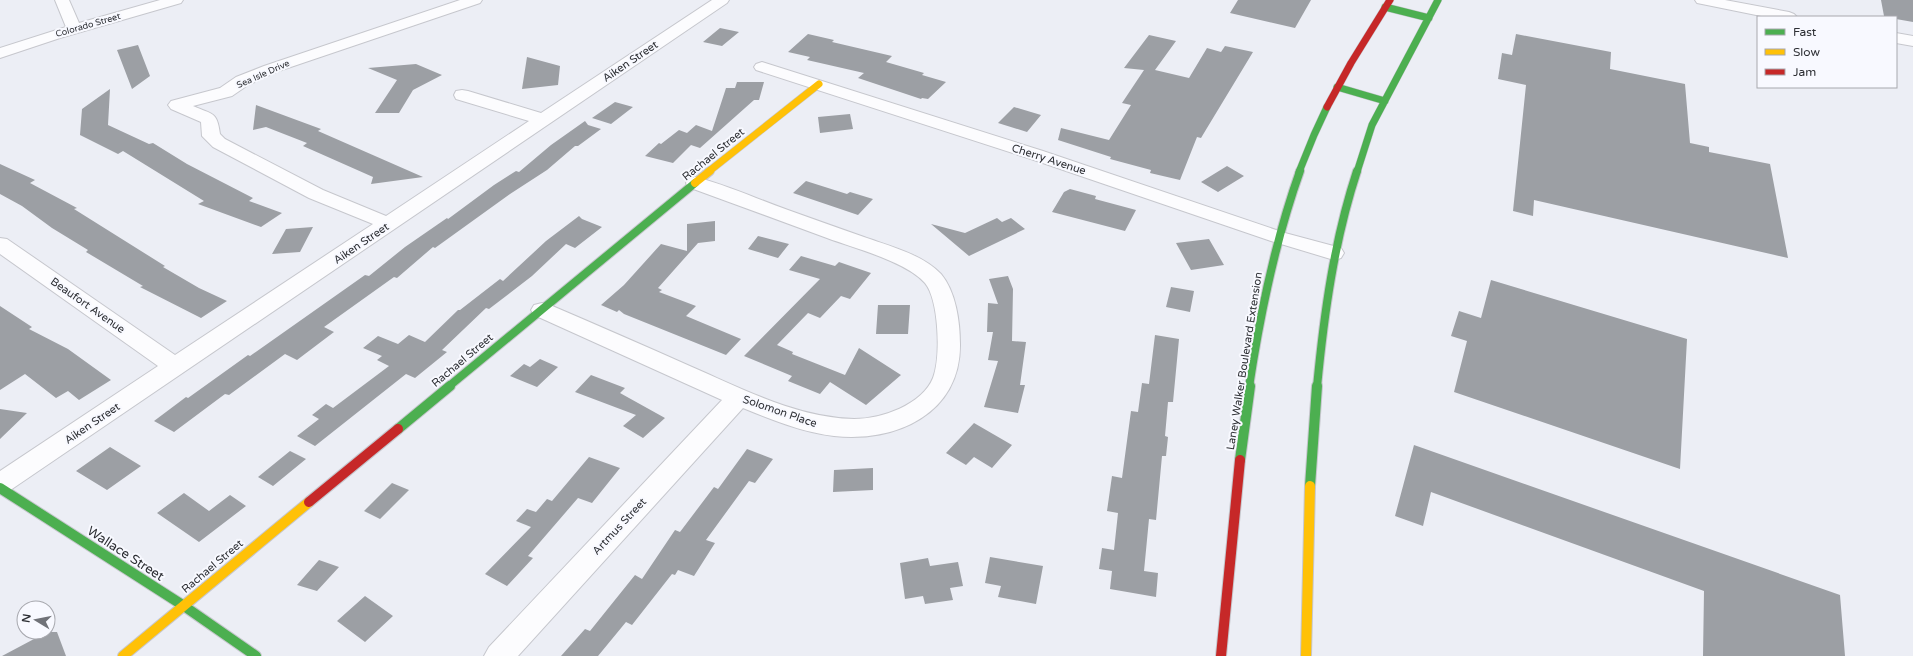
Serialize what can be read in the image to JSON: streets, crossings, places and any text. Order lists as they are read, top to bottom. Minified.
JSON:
{"streets":{"main road":["Rachael Street","Laney Walker Boulevard Extension","Wallace Street"],"street":["Colorado Street","Aiken Street","Sea Isle Drive","Cherry Avenue","Beaufort Avenue","Solomon Place","Artmus Street"]},"crossings":[["Aiken Street","Sea Isle Drive"],["Aiken Street","Beaufort Avenue"],["Rachael Street","Cherry Avenue"],["Rachael Street","Solomon Place"],["Rachael Street","Wallace Street"],["Cherry Avenue","Laney Walker Boulevard Extension"],["Solomon Place","Artmus Street"]],"legend":["Fast","Slow","Jam"],"north":"left"}
